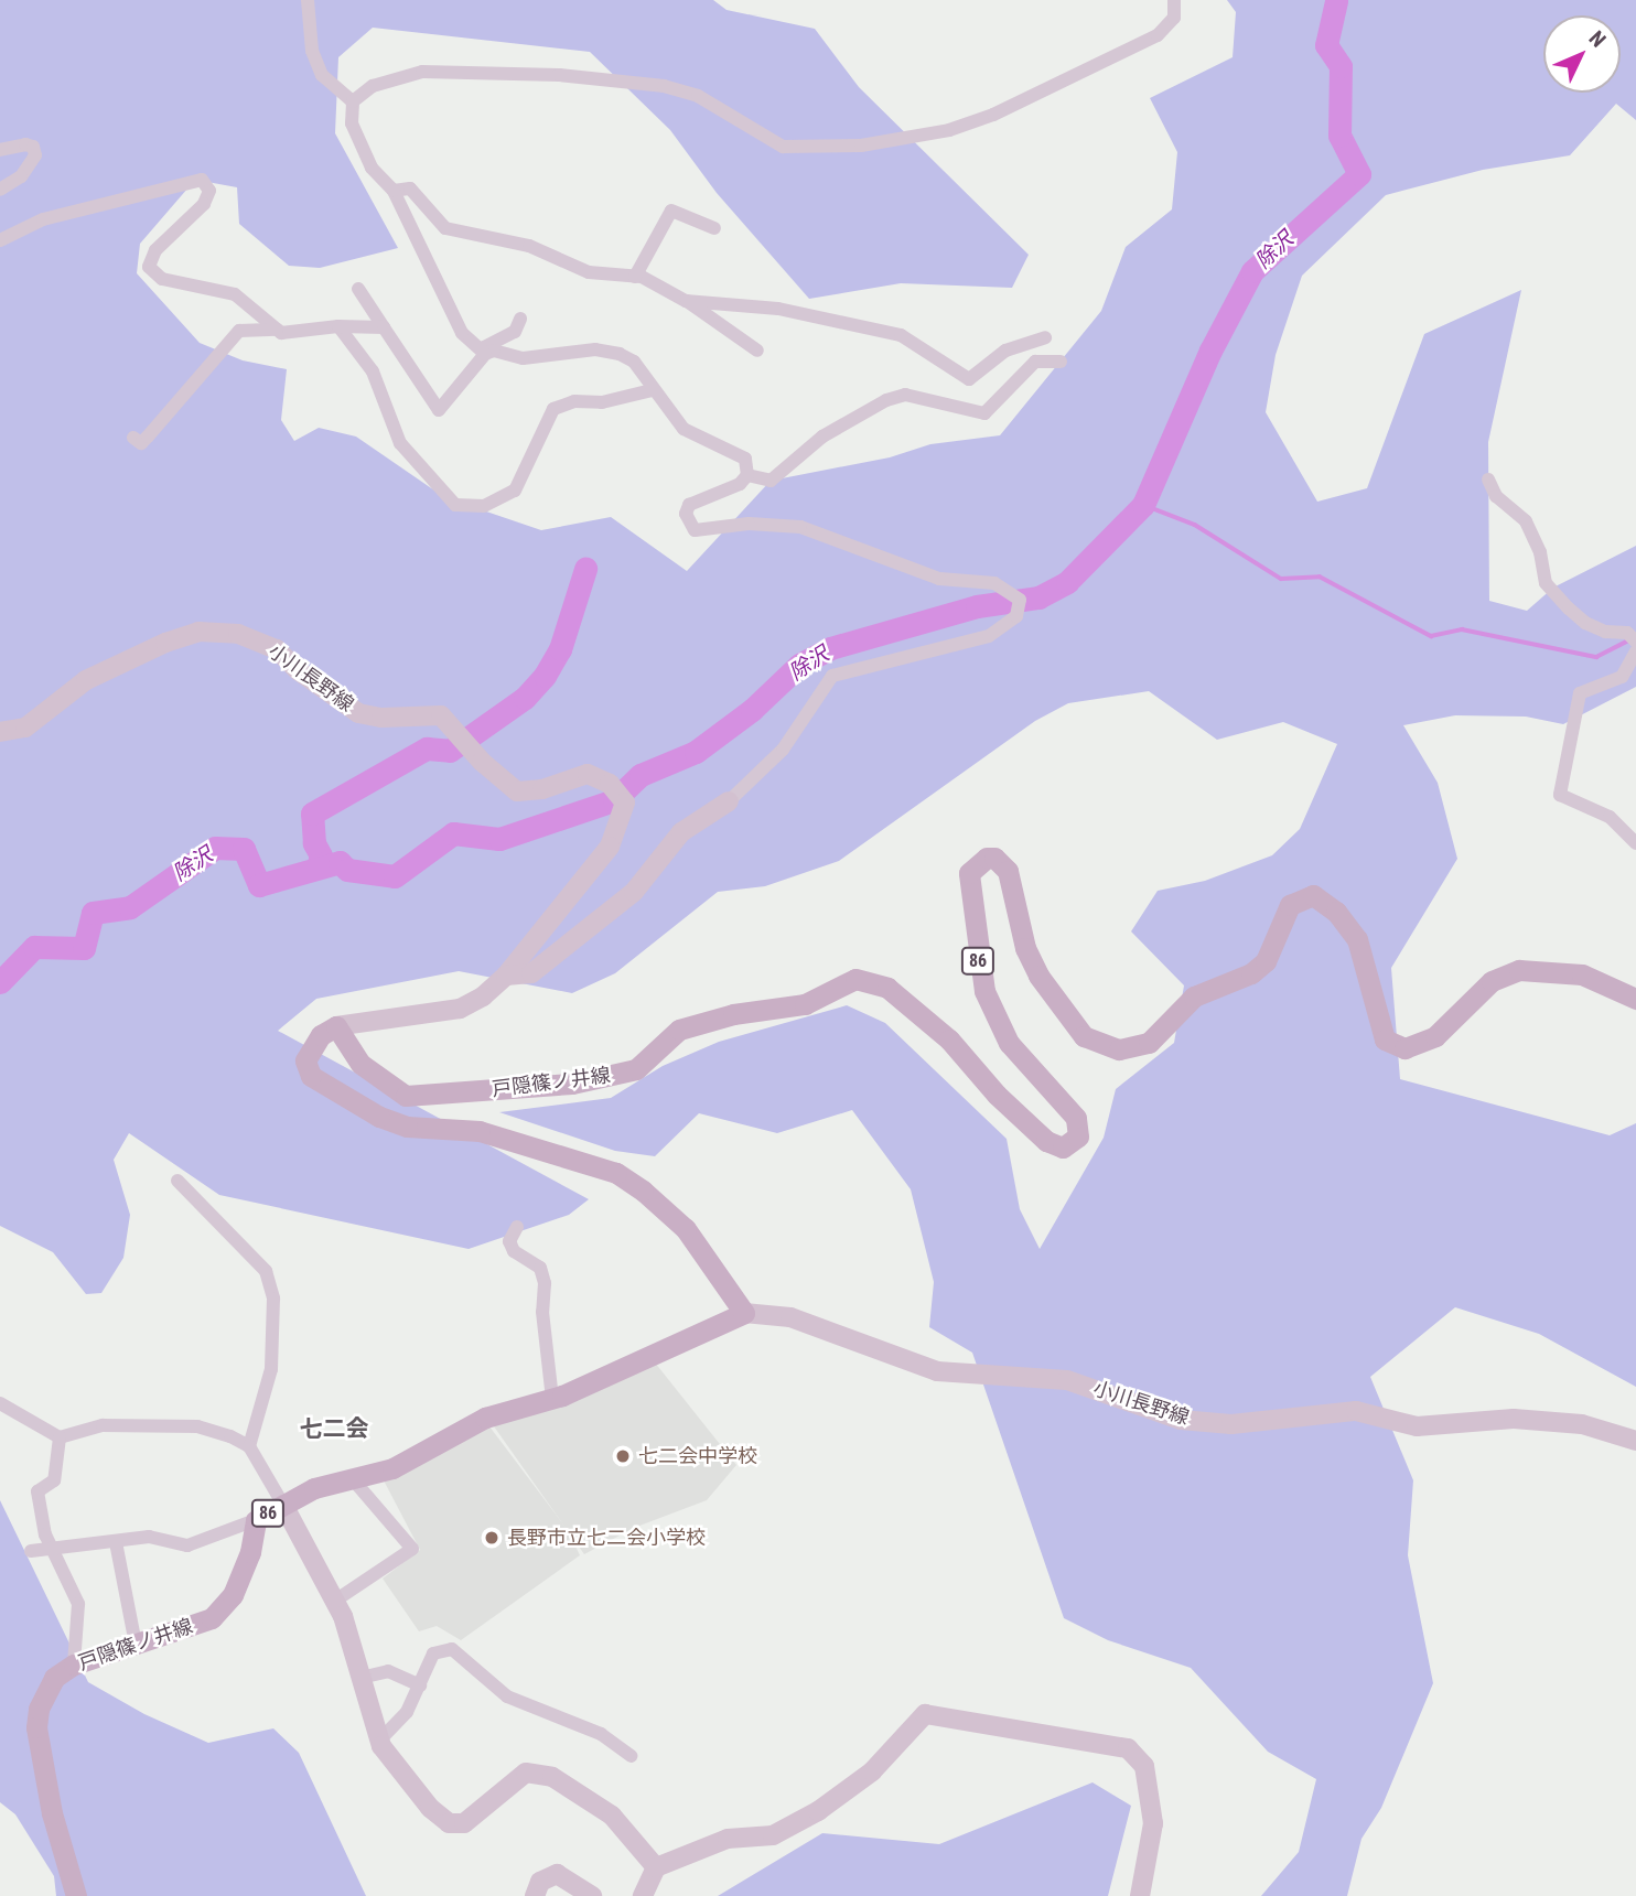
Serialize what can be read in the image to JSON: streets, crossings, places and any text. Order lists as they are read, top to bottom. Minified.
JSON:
{"streets":{"main road":["小川長野線","86","戸隠篠ノ井線"]},"crossings":[["小川長野線","86"],["小川長野線","戸隠篠ノ井線"],["86","戸隠篠ノ井線"]],"districts":["七二会"],"water":["除沢"],"places":["七二会中学校","長野市立七二会小学校"],"north":"top right"}
